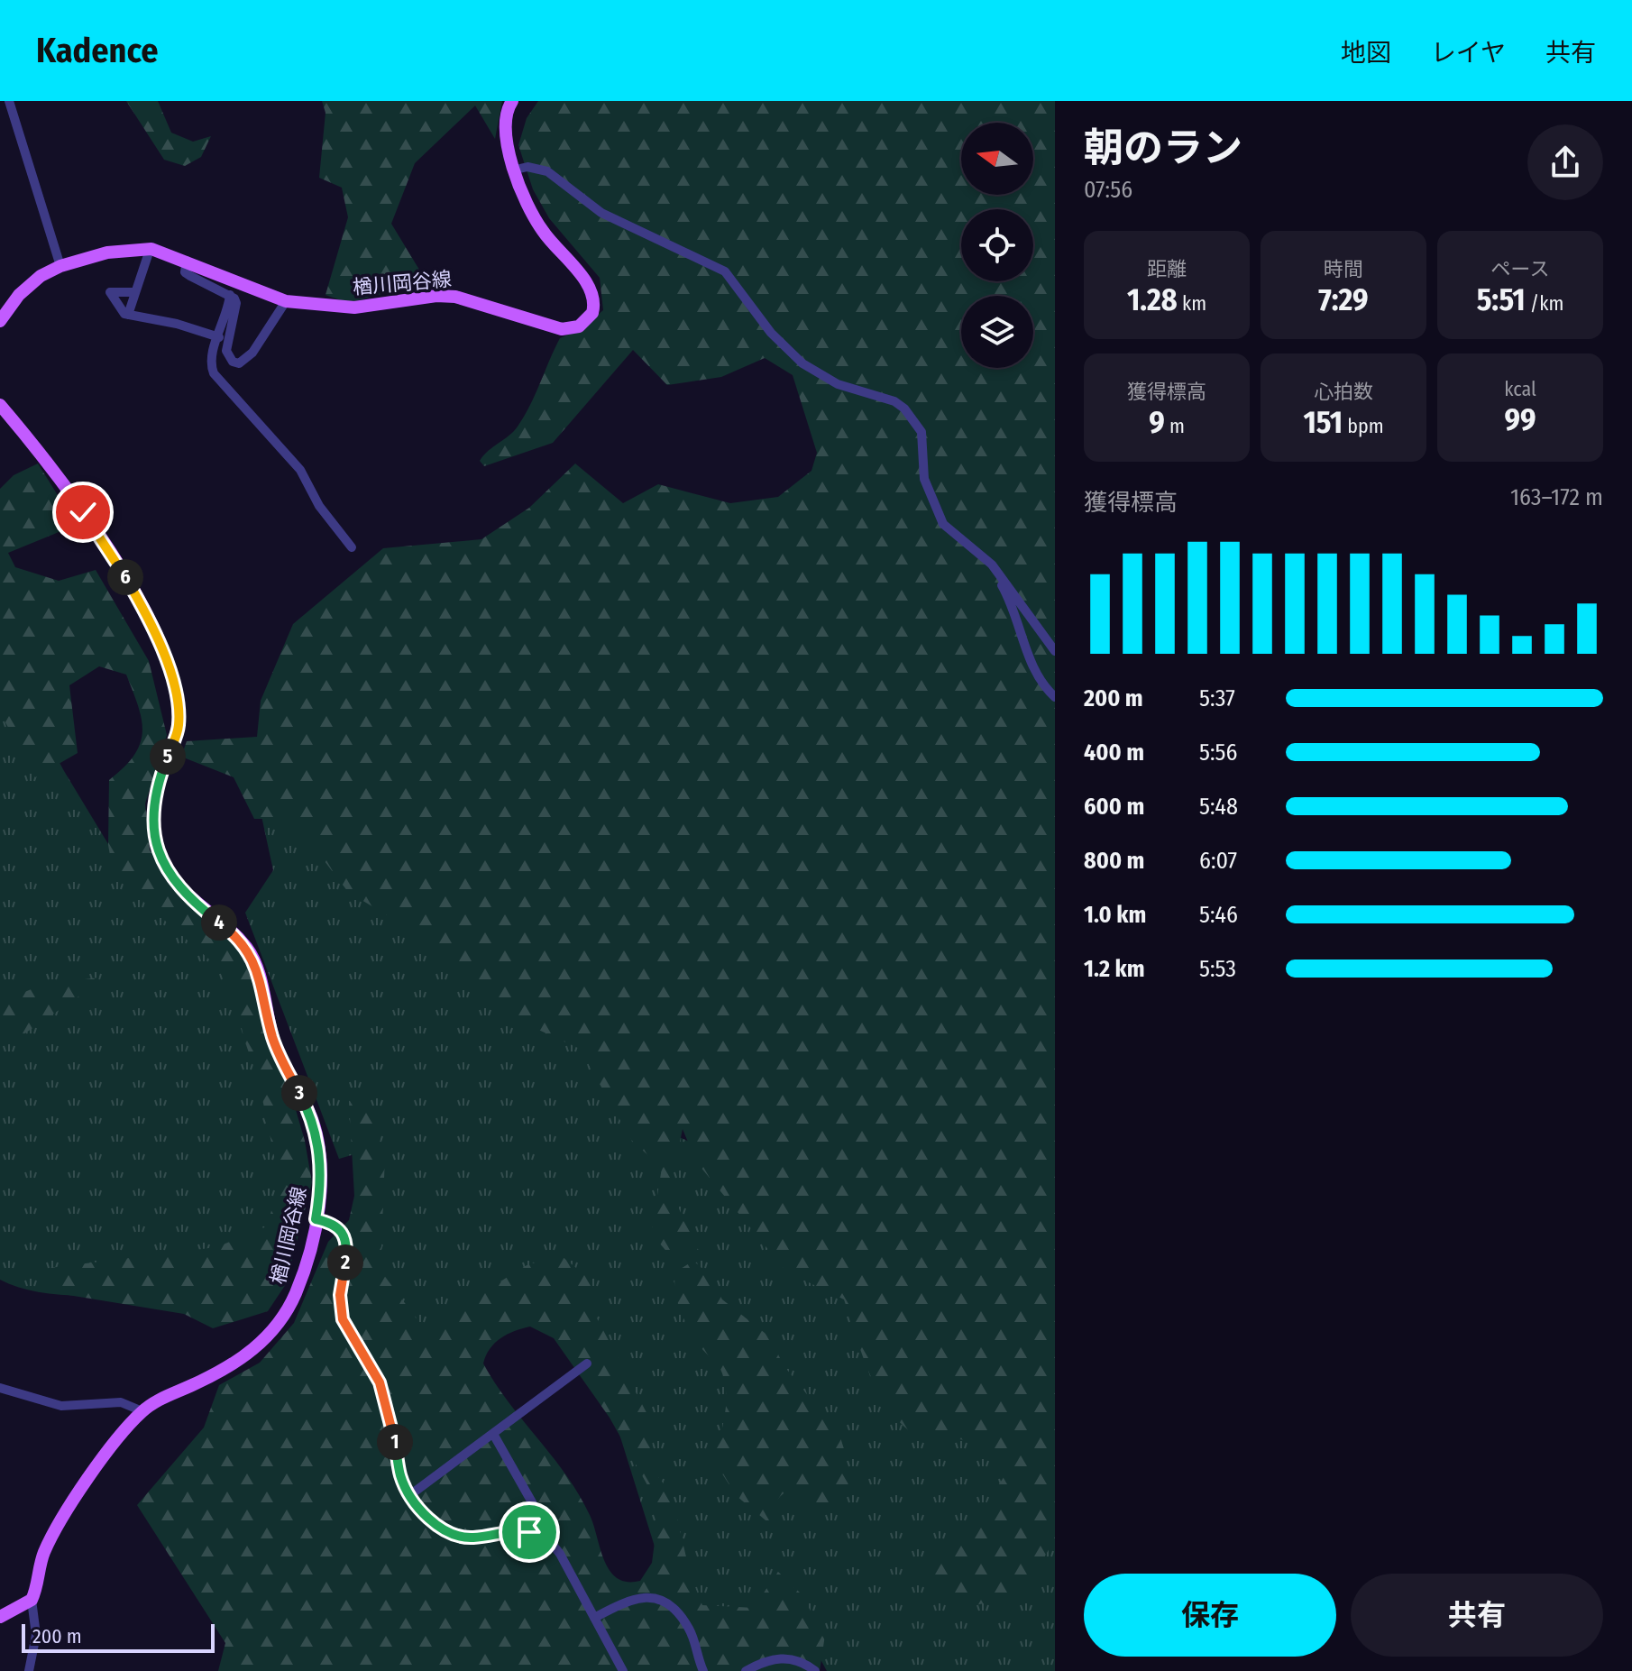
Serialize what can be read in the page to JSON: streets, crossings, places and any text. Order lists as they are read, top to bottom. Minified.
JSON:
{"streets":{"main road":["楢川岡谷線"]},"scale_bar":"200 m","north":"left","page":{"header":"Kadence","nav":["地図","レイヤ","共有"],"heading":["朝のラン","07:56"],"stats":[["距離","1.28 km"],["時間","7:29"],["ペース","5:51 /km"],["獲得標高","9 m"],["心拍数","151 bpm"],["kcal","99"]],"chart":["獲得標高","163–172 m"],"pins":["6","5","4","3","2","1"],"list":[{"name":"200 m","note":"5:37"},{"name":"400 m","note":"5:56"},{"name":"600 m","note":"5:48"},{"name":"800 m","note":"6:07"},{"name":"1.0 km","note":"5:46"},{"name":"1.2 km","note":"5:53"}],"buttons":["保存","共有"],"scale":"200 m"}}
